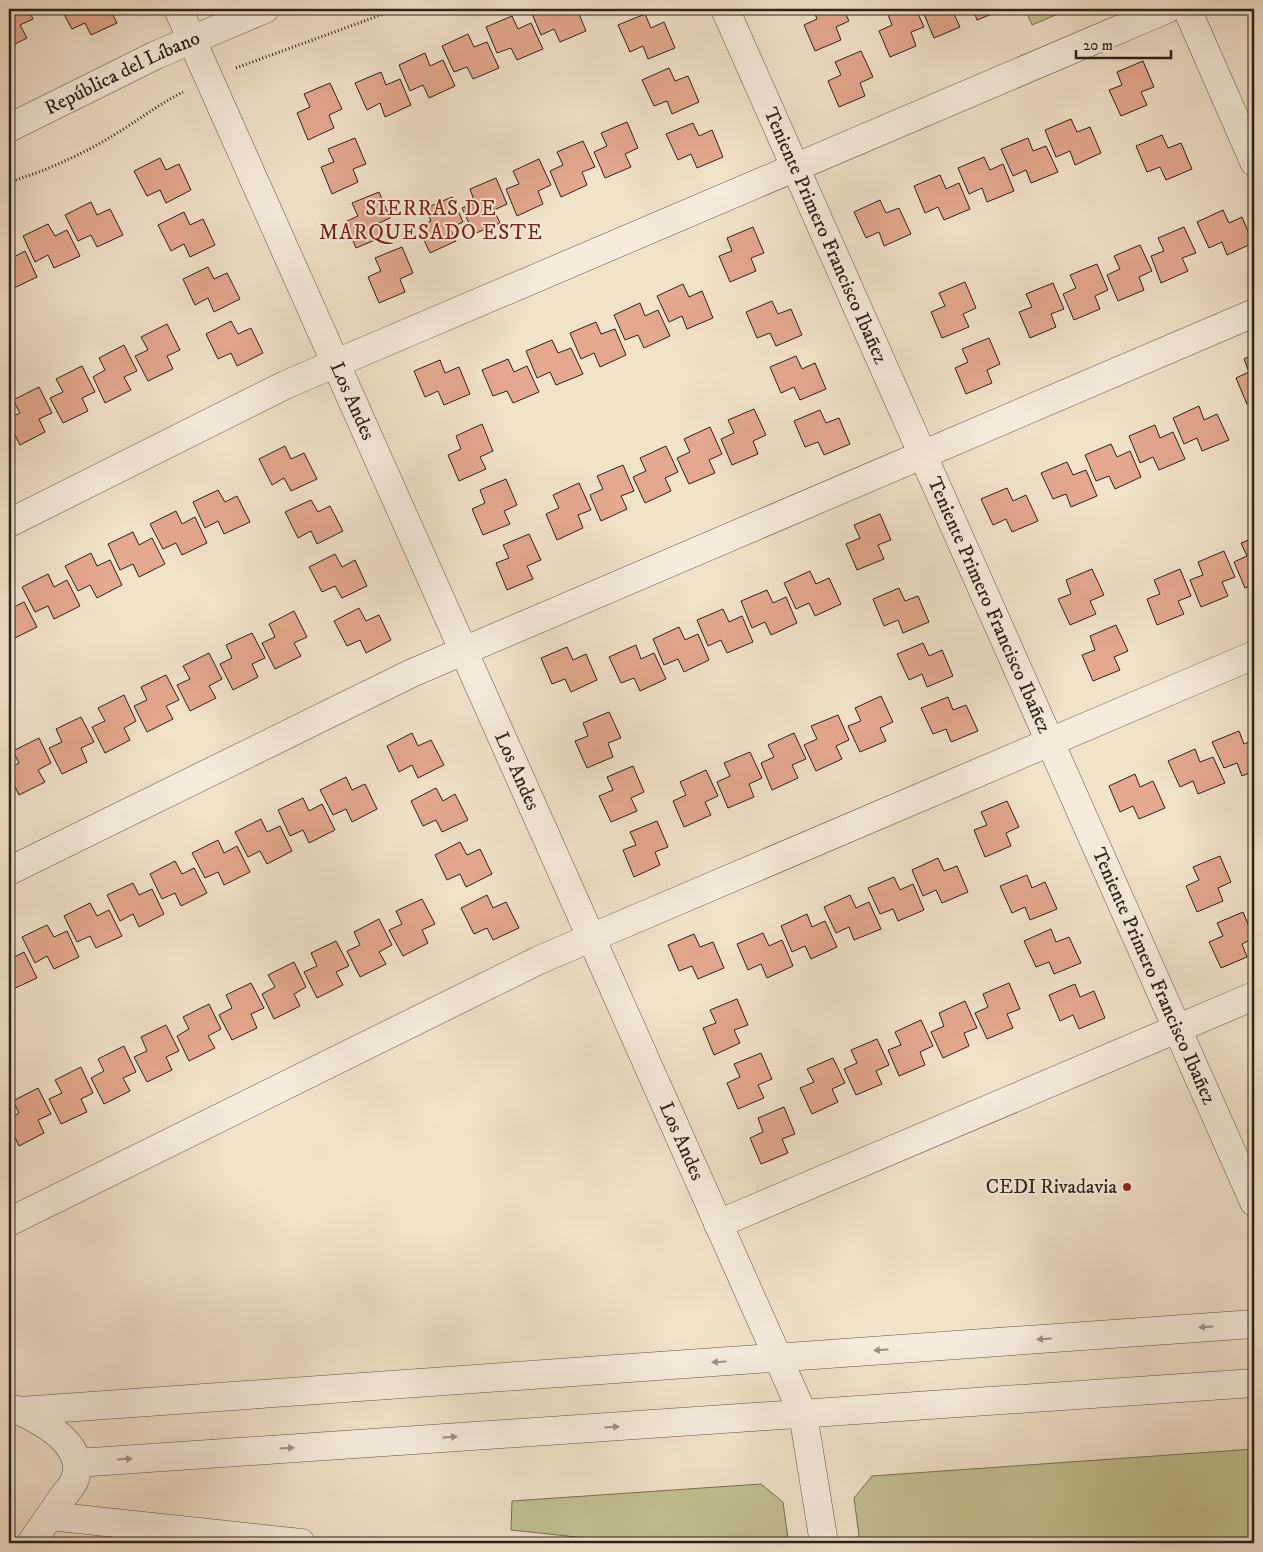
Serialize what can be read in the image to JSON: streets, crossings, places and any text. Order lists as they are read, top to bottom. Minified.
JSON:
{"streets":{"street":["República del Líbano","Teniente Primero Francisco Ibañez","Los Andes"]},"crossings":[["República del Líbano","Los Andes"]],"districts":["SIERRAS DE MARQUESADO ESTE"],"places":["CEDI Rivadavia"],"scale_bar":"20 m"}
